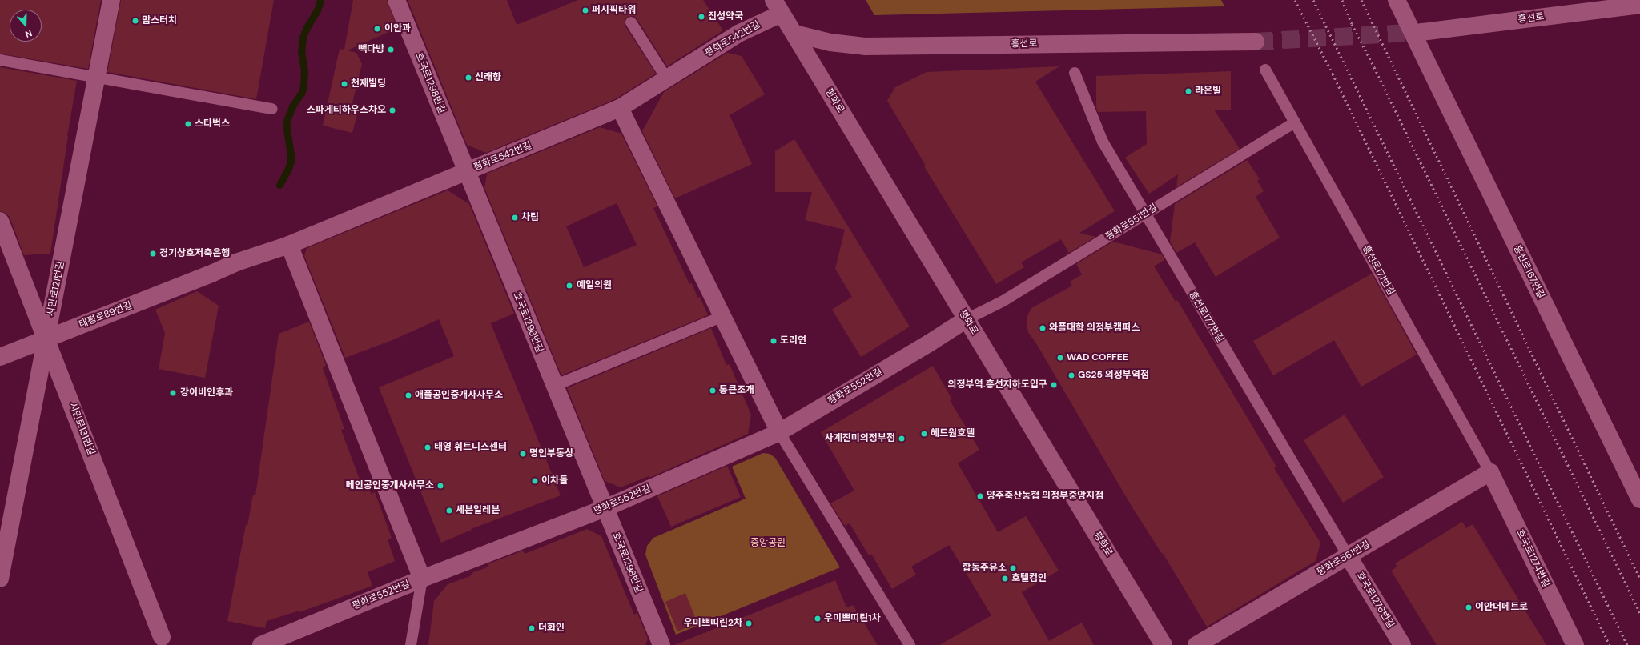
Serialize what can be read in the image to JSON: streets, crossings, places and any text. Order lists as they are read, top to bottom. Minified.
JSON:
{"streets":{"street":["흥선로","평화로542번길","호국로1298번길","평화로","흥선로167번길","시민로121번길","태평로89번길","평화로552번길","시민로131번길","평화로561번길","호국로1274번길","호국로1276번길"],"lane":["평화로551번길","흥선로171번길","흥선로177번길"]},"crossings":[["흥선로","평화로"],["흥선로","흥선로167번길"],["평화로542번길","호국로1298번길"],["평화로542번길","평화로"],["평화로542번길","태평로89번길"],["호국로1298번길","평화로552번길"],["평화로","평화로551번길"],["평화로","평화로552번길"],["평화로551번길","흥선로171번길"],["평화로551번길","흥선로177번길"],["평화로551번길","평화로552번길"],["흥선로171번길","평화로561번길"],["흥선로171번길","호국로1274번길"],["시민로121번길","태평로89번길"],["시민로121번길","시민로131번길"],["태평로89번길","시민로131번길"],["흥선로177번길","평화로561번길"],["흥선로177번길","호국로1276번길"],["평화로561번길","호국로1274번길"],["평화로561번길","호국로1276번길"]],"parks":["중앙공원"],"places":["퍼시픽타워","진성약국","맘스터치","이안과","빽다방","신래향","천재빌딩","라온빌","스파게티하우스차오","스타벅스","차림","경기상호저축은행","예일의원","와플대학 의정부캠퍼스","도리연","WAD COFFEE","GS25 의정부역점","의정부역.흥선지하도입구","통큰조개","강이비인후과","애플공인중개사사무소","헤드원호텔","사계진미의정부점","태영 휘트니스센터","명인부동상","이차돌","메인공인중개사사무소","양주축산농협 의정부중앙지점","세븐일레븐","합동주유소","호텔컴인","이안더메트로","우미쁘띠린1차","우미쁘띠린2차","더화인"],"north":"bottom"}
